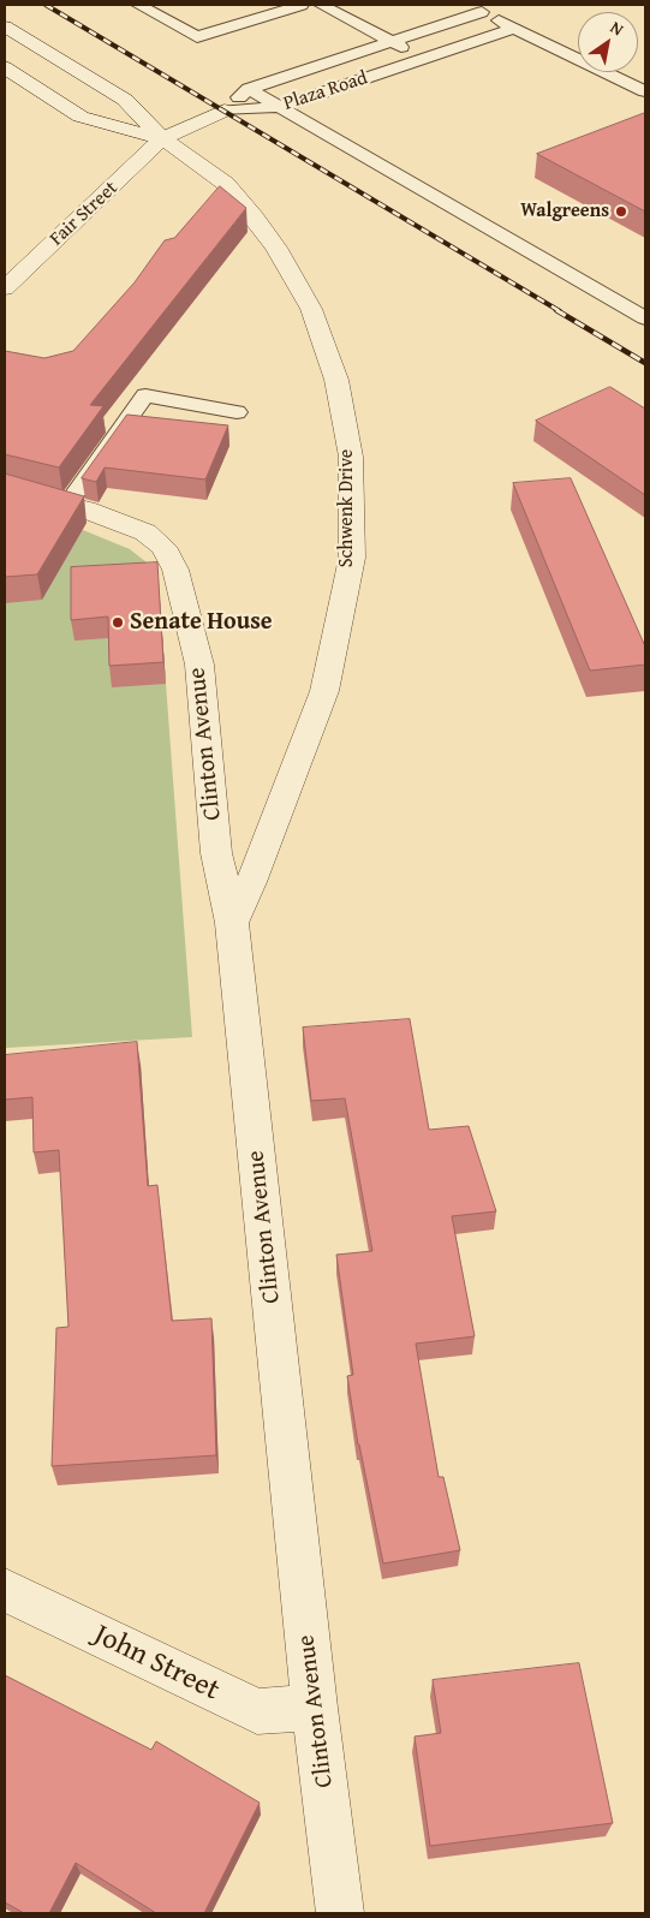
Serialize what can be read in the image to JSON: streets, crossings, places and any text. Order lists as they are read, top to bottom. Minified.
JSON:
{"streets":{"street":["Plaza Road","Fair Street","Schwenk Drive","Clinton Avenue","John Street"]},"crossings":[["Plaza Road","Fair Street"],["Plaza Road","Schwenk Drive"],["Fair Street","Schwenk Drive"],["Schwenk Drive","Clinton Avenue"],["Clinton Avenue","John Street"]],"places":["Walgreens","Senate House"],"north":"top right"}
